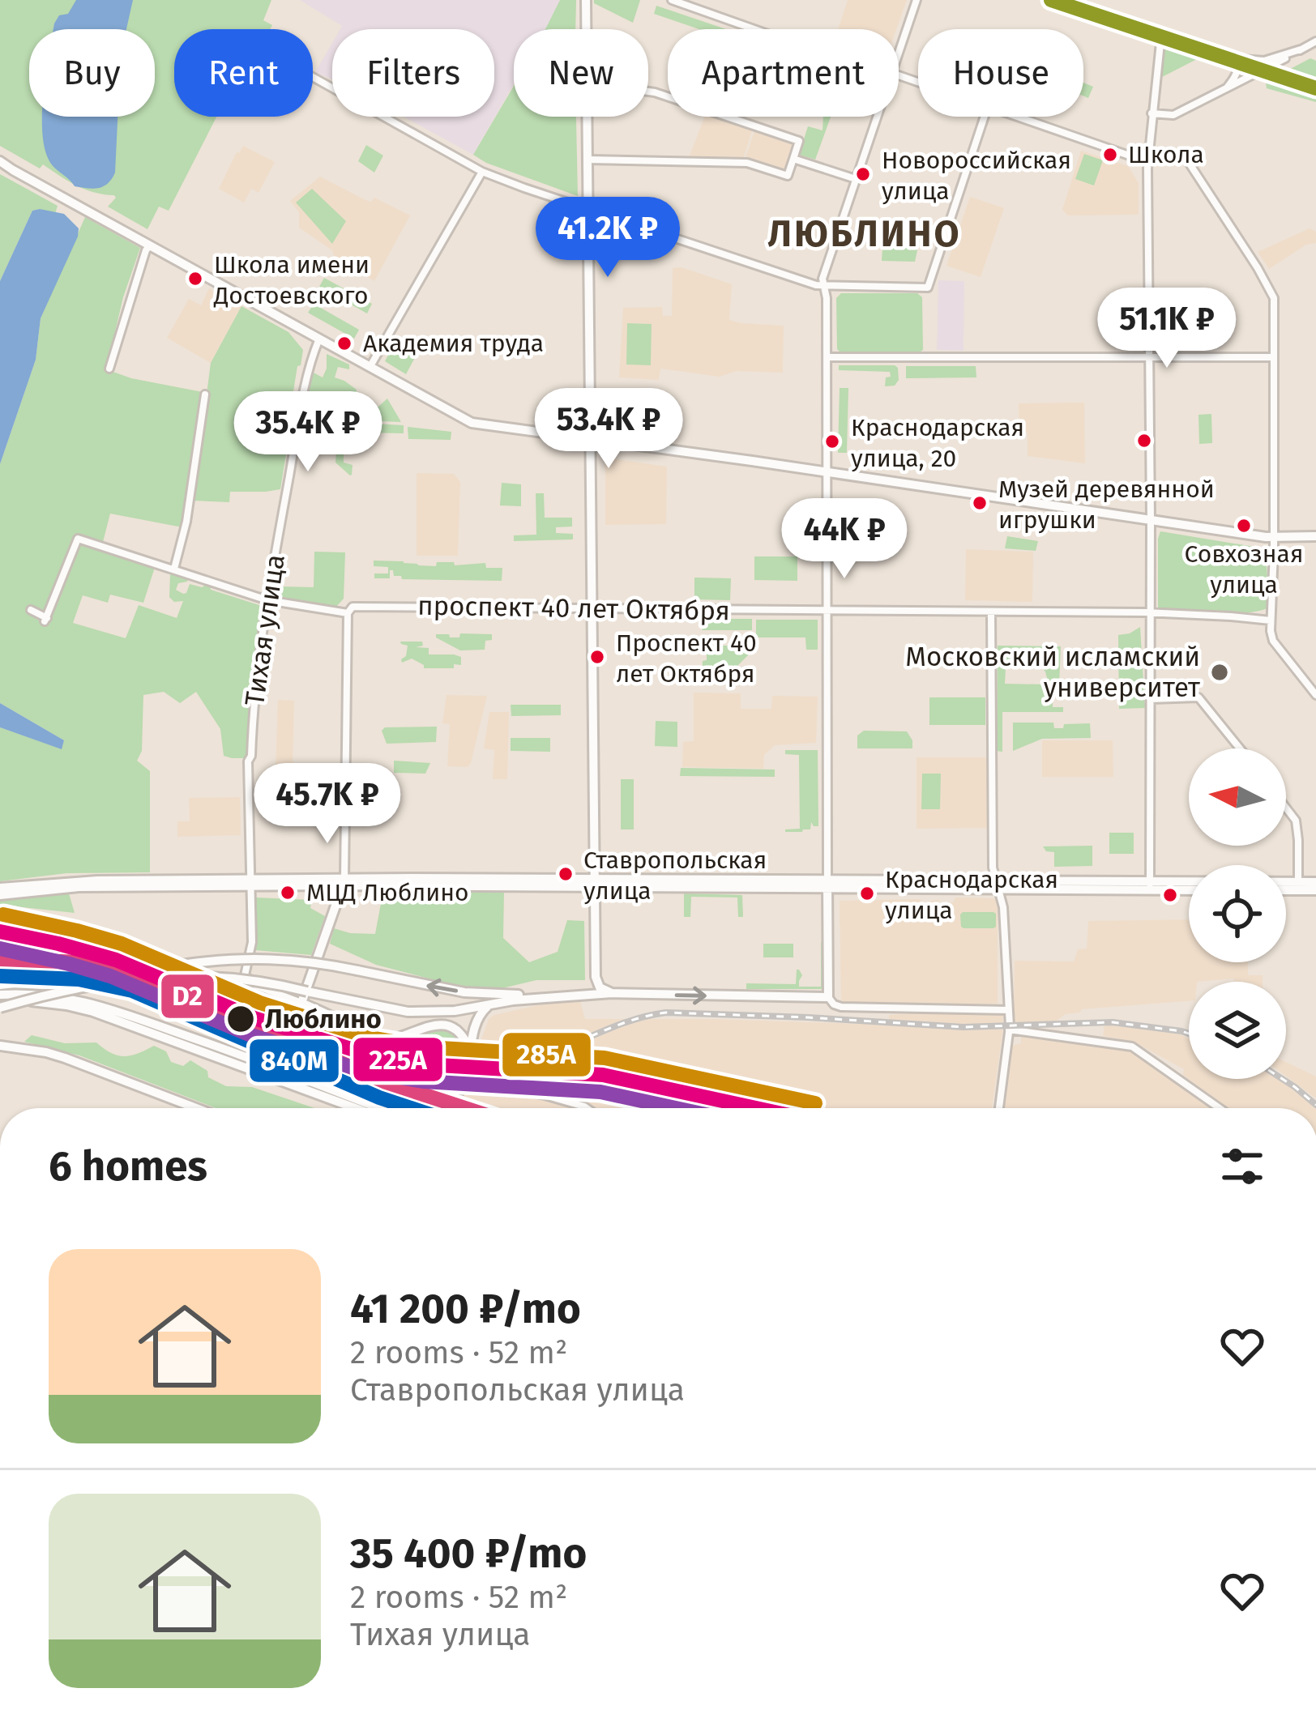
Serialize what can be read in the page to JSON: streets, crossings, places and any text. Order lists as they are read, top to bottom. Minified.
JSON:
{"streets":{"street":["проспект 40 лет Октября","Тихая улица"]},"crossings":[["проспект 40 лет Октября","Тихая улица"]],"districts":["ЛЮБЛИНО"],"places":["Школа","Новороссийская улица","Школа имени Достоевского","Академия труда","Краснодарская улица, 20","Музей деревянной игрушки","Совхозная улица","Проспект 40 лет Октября","Московский исламский университет","Ставропольская улица","МЦД Люблино","Краснодарская улица","Люблино"],"lines":["transit line 285А","transit line 225А","transit line D2","transit line 840М"],"north":"left","page":{"chip":["Buy","Rent","Filters","New","Apartment","House"],"price":["41.2K ₽","51.1K ₽","53.4K ₽","35.4K ₽","44K ₽","45.7K ₽"],"heading":"6 homes","list":[{"name":"41 200 ₽/mo","note":"2 rooms · 52 m² · Ставропольская улица"},{"name":"35 400 ₽/mo","note":"2 rooms · 52 m² · Тихая улица"}]}}
